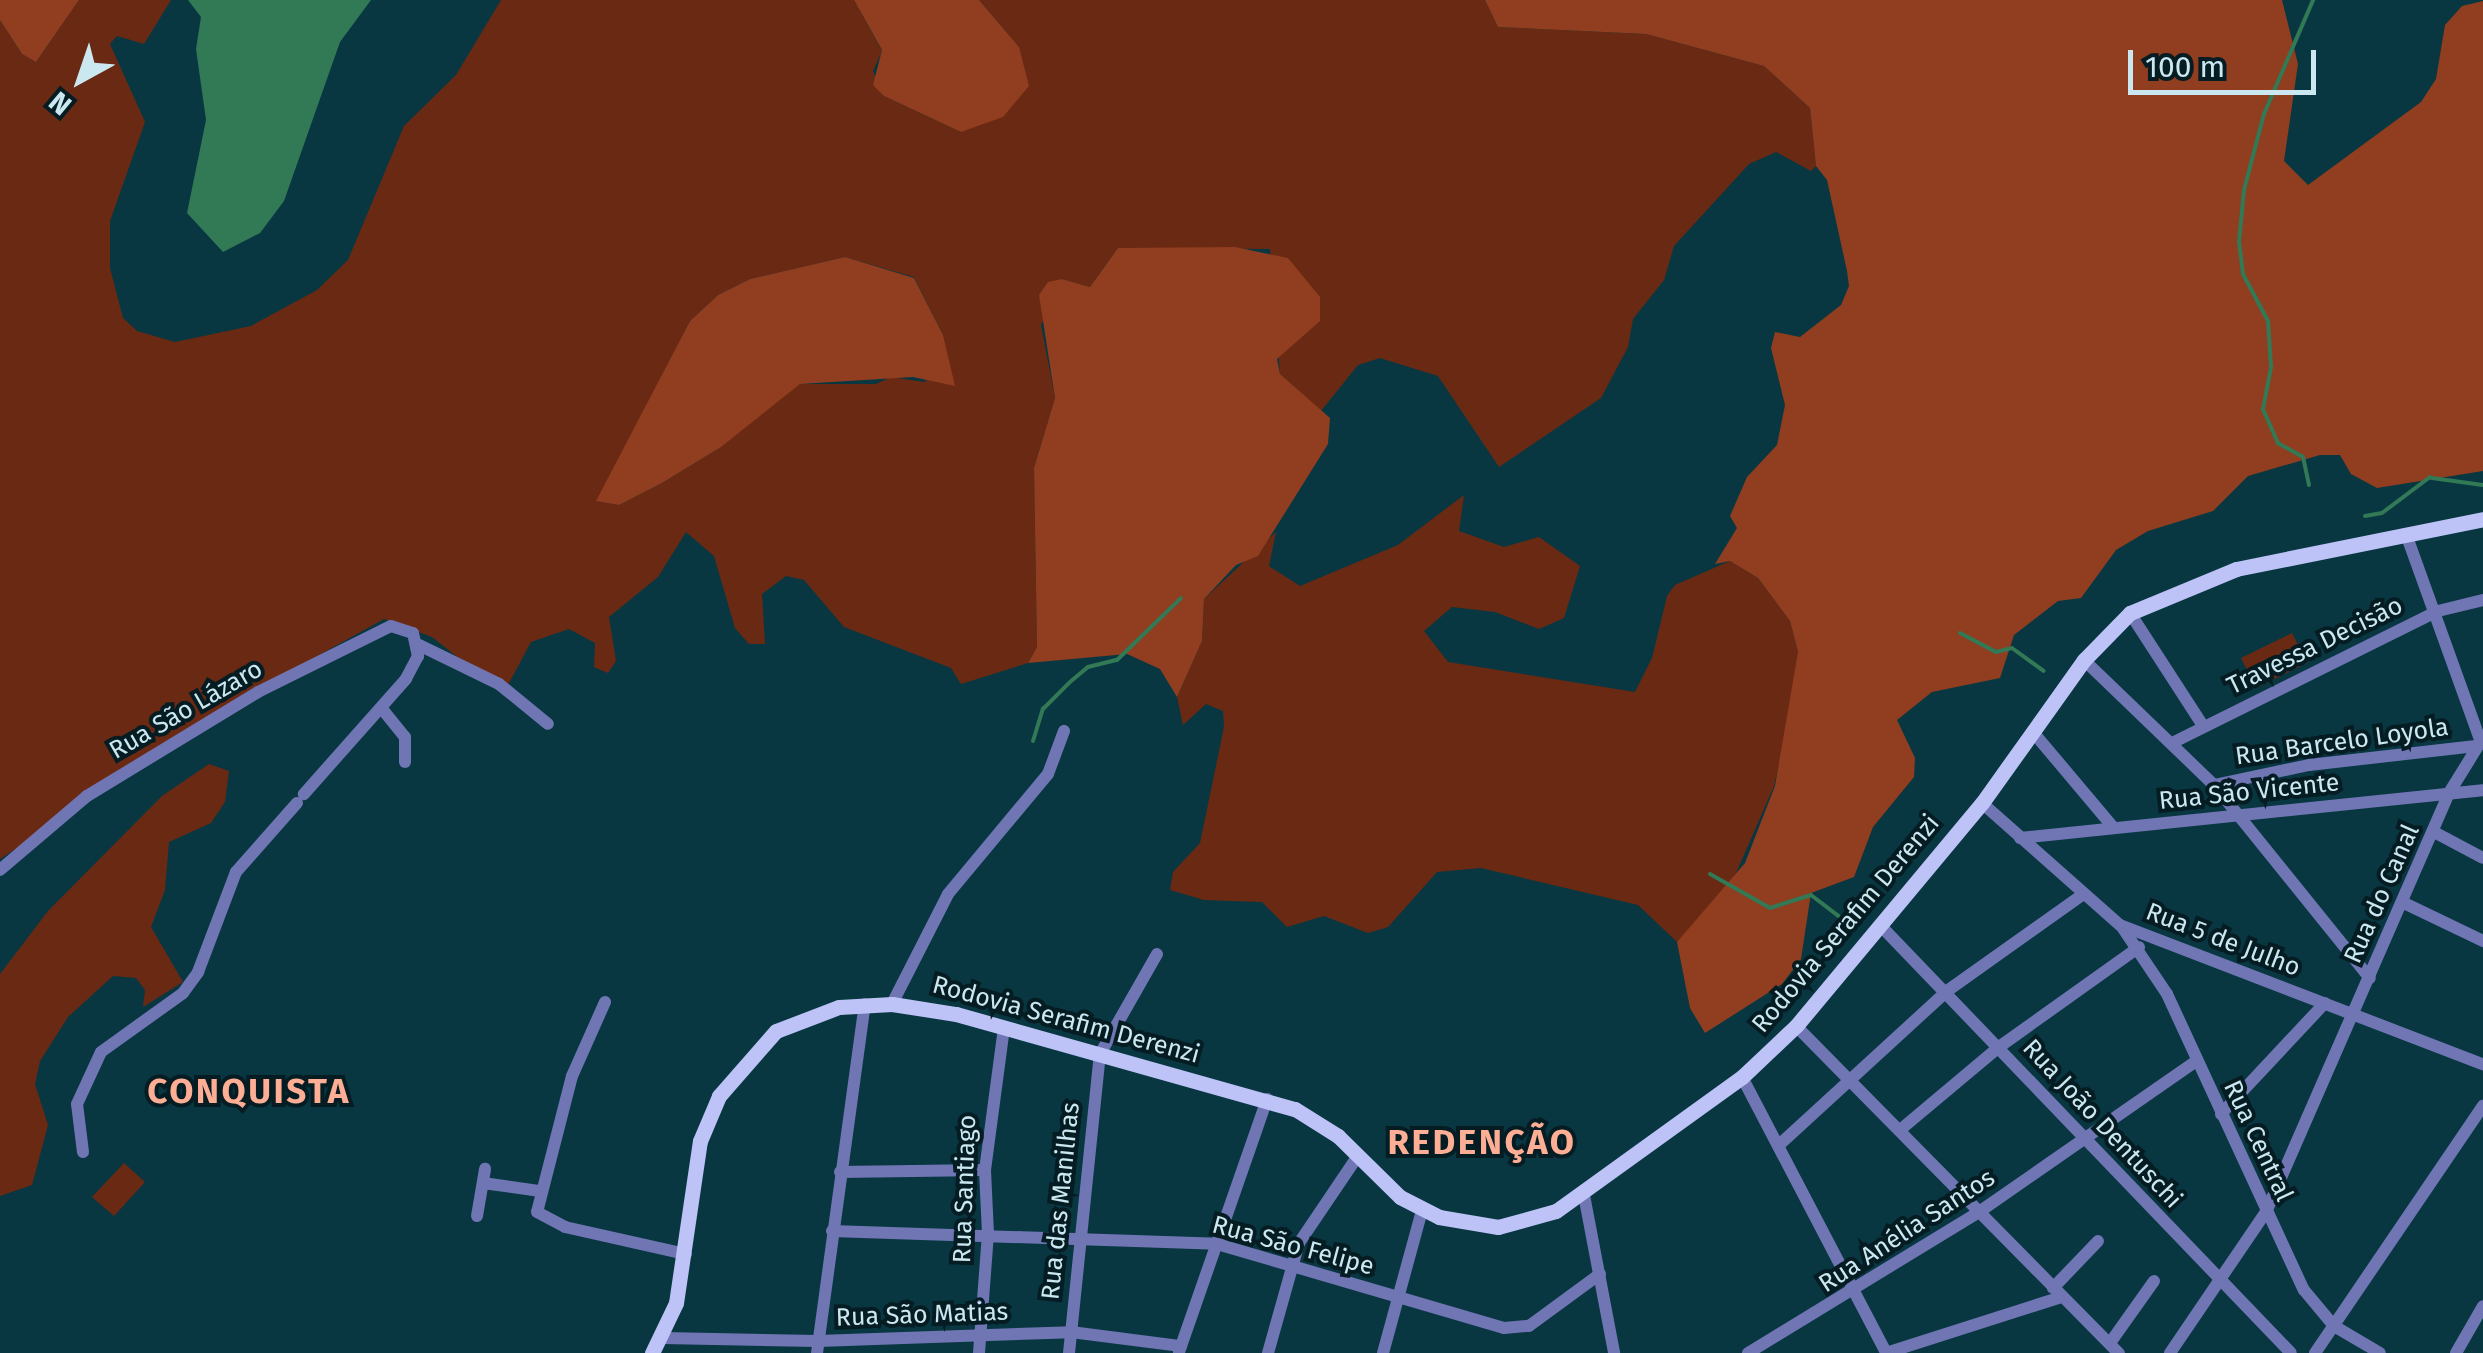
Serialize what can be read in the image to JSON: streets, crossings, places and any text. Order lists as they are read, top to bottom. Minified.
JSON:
{"streets":{"main road":["Rodovia Serafim Derenzi"],"street":["Travessa Decisão","Rua São Lázaro","Rua Barcelo Loyola","Rua São Vicente","Rua do Canal","Rua 5 de Julho","Rua João Dentuschi","Rua Central","Rua Santiago","Rua das Manilhas","Rua Anélia Santos","Rua São Felipe","Rua São Matias"]},"crossings":[["Rua Barcelo Loyola","Rua do Canal"],["Rua São Vicente","Rua do Canal"],["Rua São Vicente","Rua 5 de Julho"],["Rua do Canal","Rua 5 de Julho"],["Rua do Canal","Rua João Dentuschi"],["Rua do Canal","Rua Central"],["Rodovia Serafim Derenzi","Rua 5 de Julho"],["Rodovia Serafim Derenzi","Rua João Dentuschi"],["Rodovia Serafim Derenzi","Rua Santiago"],["Rodovia Serafim Derenzi","Rua das Manilhas"],["Rodovia Serafim Derenzi","Rua São Matias"],["Rua 5 de Julho","Rua Central"],["Rua João Dentuschi","Rua Anélia Santos"],["Rua Central","Rua Anélia Santos"],["Rua Santiago","Rua São Felipe"],["Rua Santiago","Rua São Matias"],["Rua das Manilhas","Rua São Felipe"],["Rua das Manilhas","Rua São Matias"]],"districts":["CONQUISTA","REDENÇÃO"],"scale_bar":"100 m","north":"bottom left"}
